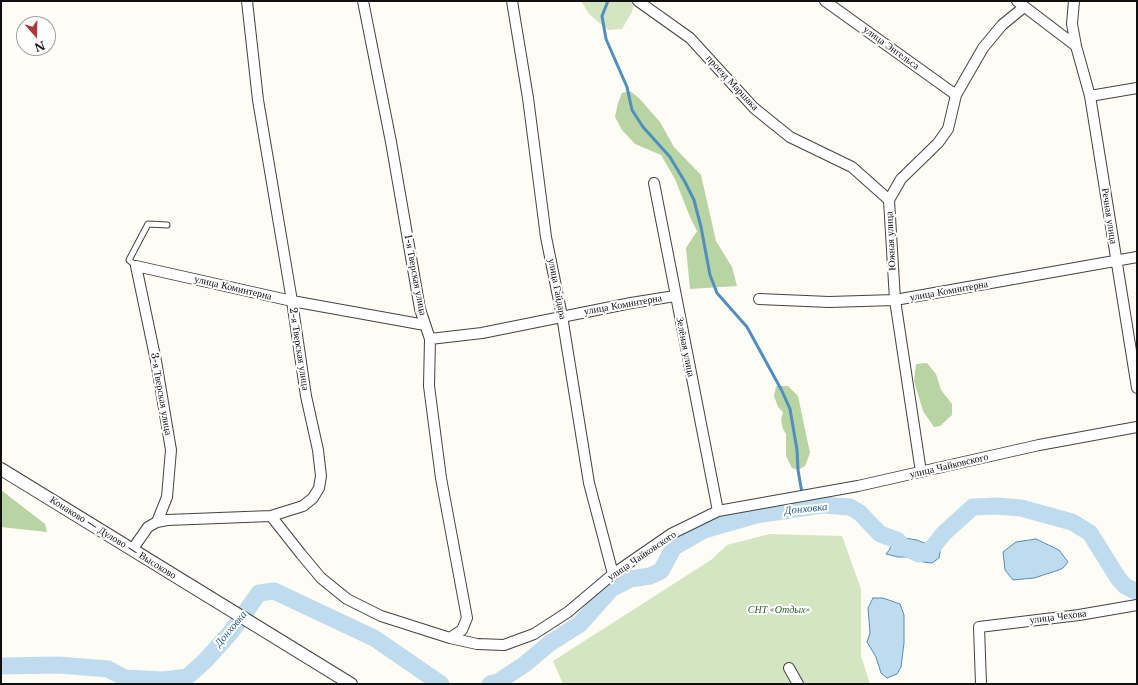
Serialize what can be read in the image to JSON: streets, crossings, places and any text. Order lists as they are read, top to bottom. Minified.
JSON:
{"streets":{"street":["улица Энгельса","проезд Маршака","Речная улица","Южная улица","1-я Тверская улица","улица Коминтерна","улица Гайдара","Зелёная улица","2-я Тверская улица","3-я Тверская улица","улица Чайковского","Конаково — Дулово — Высоково","улица Чехова"]},"crossings":[["улица Энгельса","Южная улица"],["проезд Маршака","Южная улица"],["Речная улица","улица Коминтерна"],["Южная улица","улица Коминтерна"],["Южная улица","улица Чайковского"],["1-я Тверская улица","улица Коминтерна"],["1-я Тверская улица","улица Чайковского"],["улица Коминтерна","улица Гайдара"],["улица Коминтерна","Зелёная улица"],["улица Коминтерна","2-я Тверская улица"],["улица Коминтерна","3-я Тверская улица"],["улица Гайдара","улица Чайковского"],["Зелёная улица","улица Чайковского"],["2-я Тверская улица","3-я Тверская улица"],["2-я Тверская улица","улица Чайковского"]],"water":["Донховка"],"parks":["СНТ «Отдых»"],"north":"bottom"}
